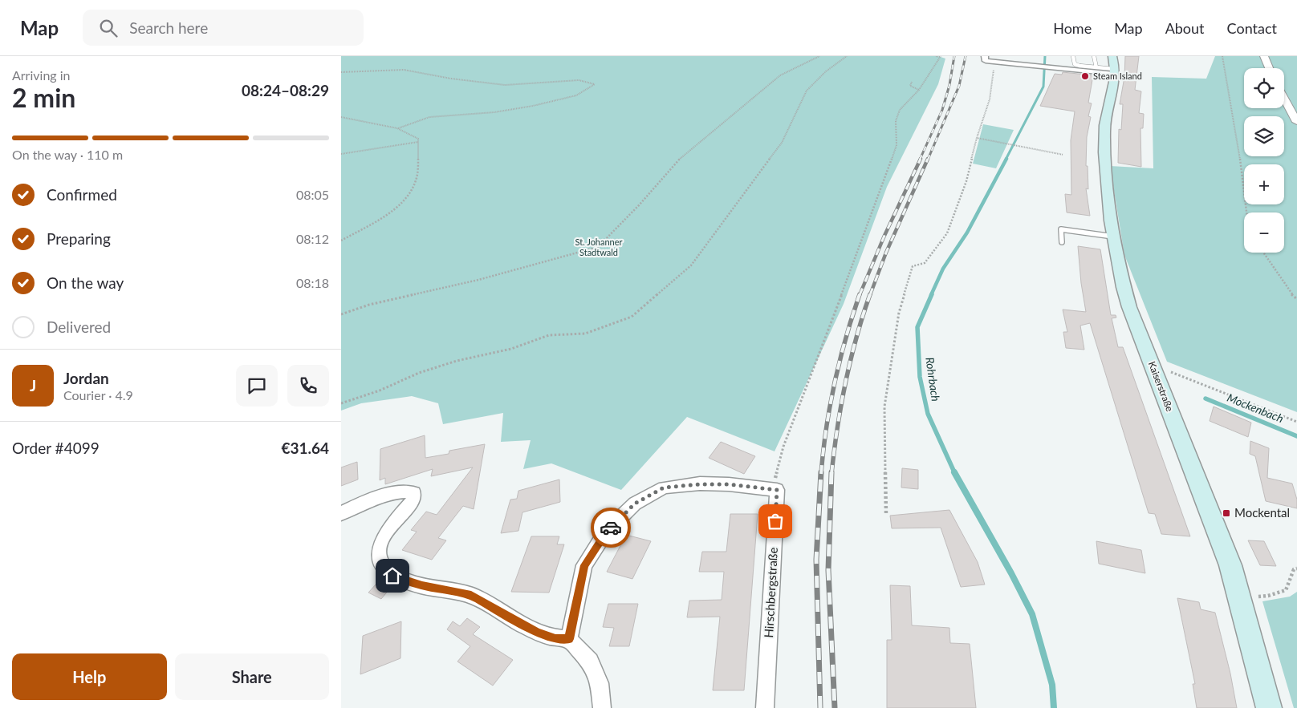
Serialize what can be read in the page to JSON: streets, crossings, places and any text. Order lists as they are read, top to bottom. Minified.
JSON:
{"streets":{"main road":["Kaiserstraße"],"street":["Hirschbergstraße"]},"water":["Rohrbach","Mockenbach"],"parks":["St. Johanner Stadtwald"],"places":{"other":["Steam Island"],"transit":["Mockental"]},"page":{"header":"Map","search":"Search here","nav":["Home","Map","About","Contact"],"heading":["2 min","Arriving in","08:24–08:29"],"panel":["Jordan","Courier · 4.9","Order #4099","€31.64"],"map_buttons":["+","−"],"bar":"On the way · 110 m","list":[["Confirmed","08:05"],["Preparing","08:12"],["On the way","08:18"],"Delivered"],"round":"J","buttons":["Help","Share"]}}
